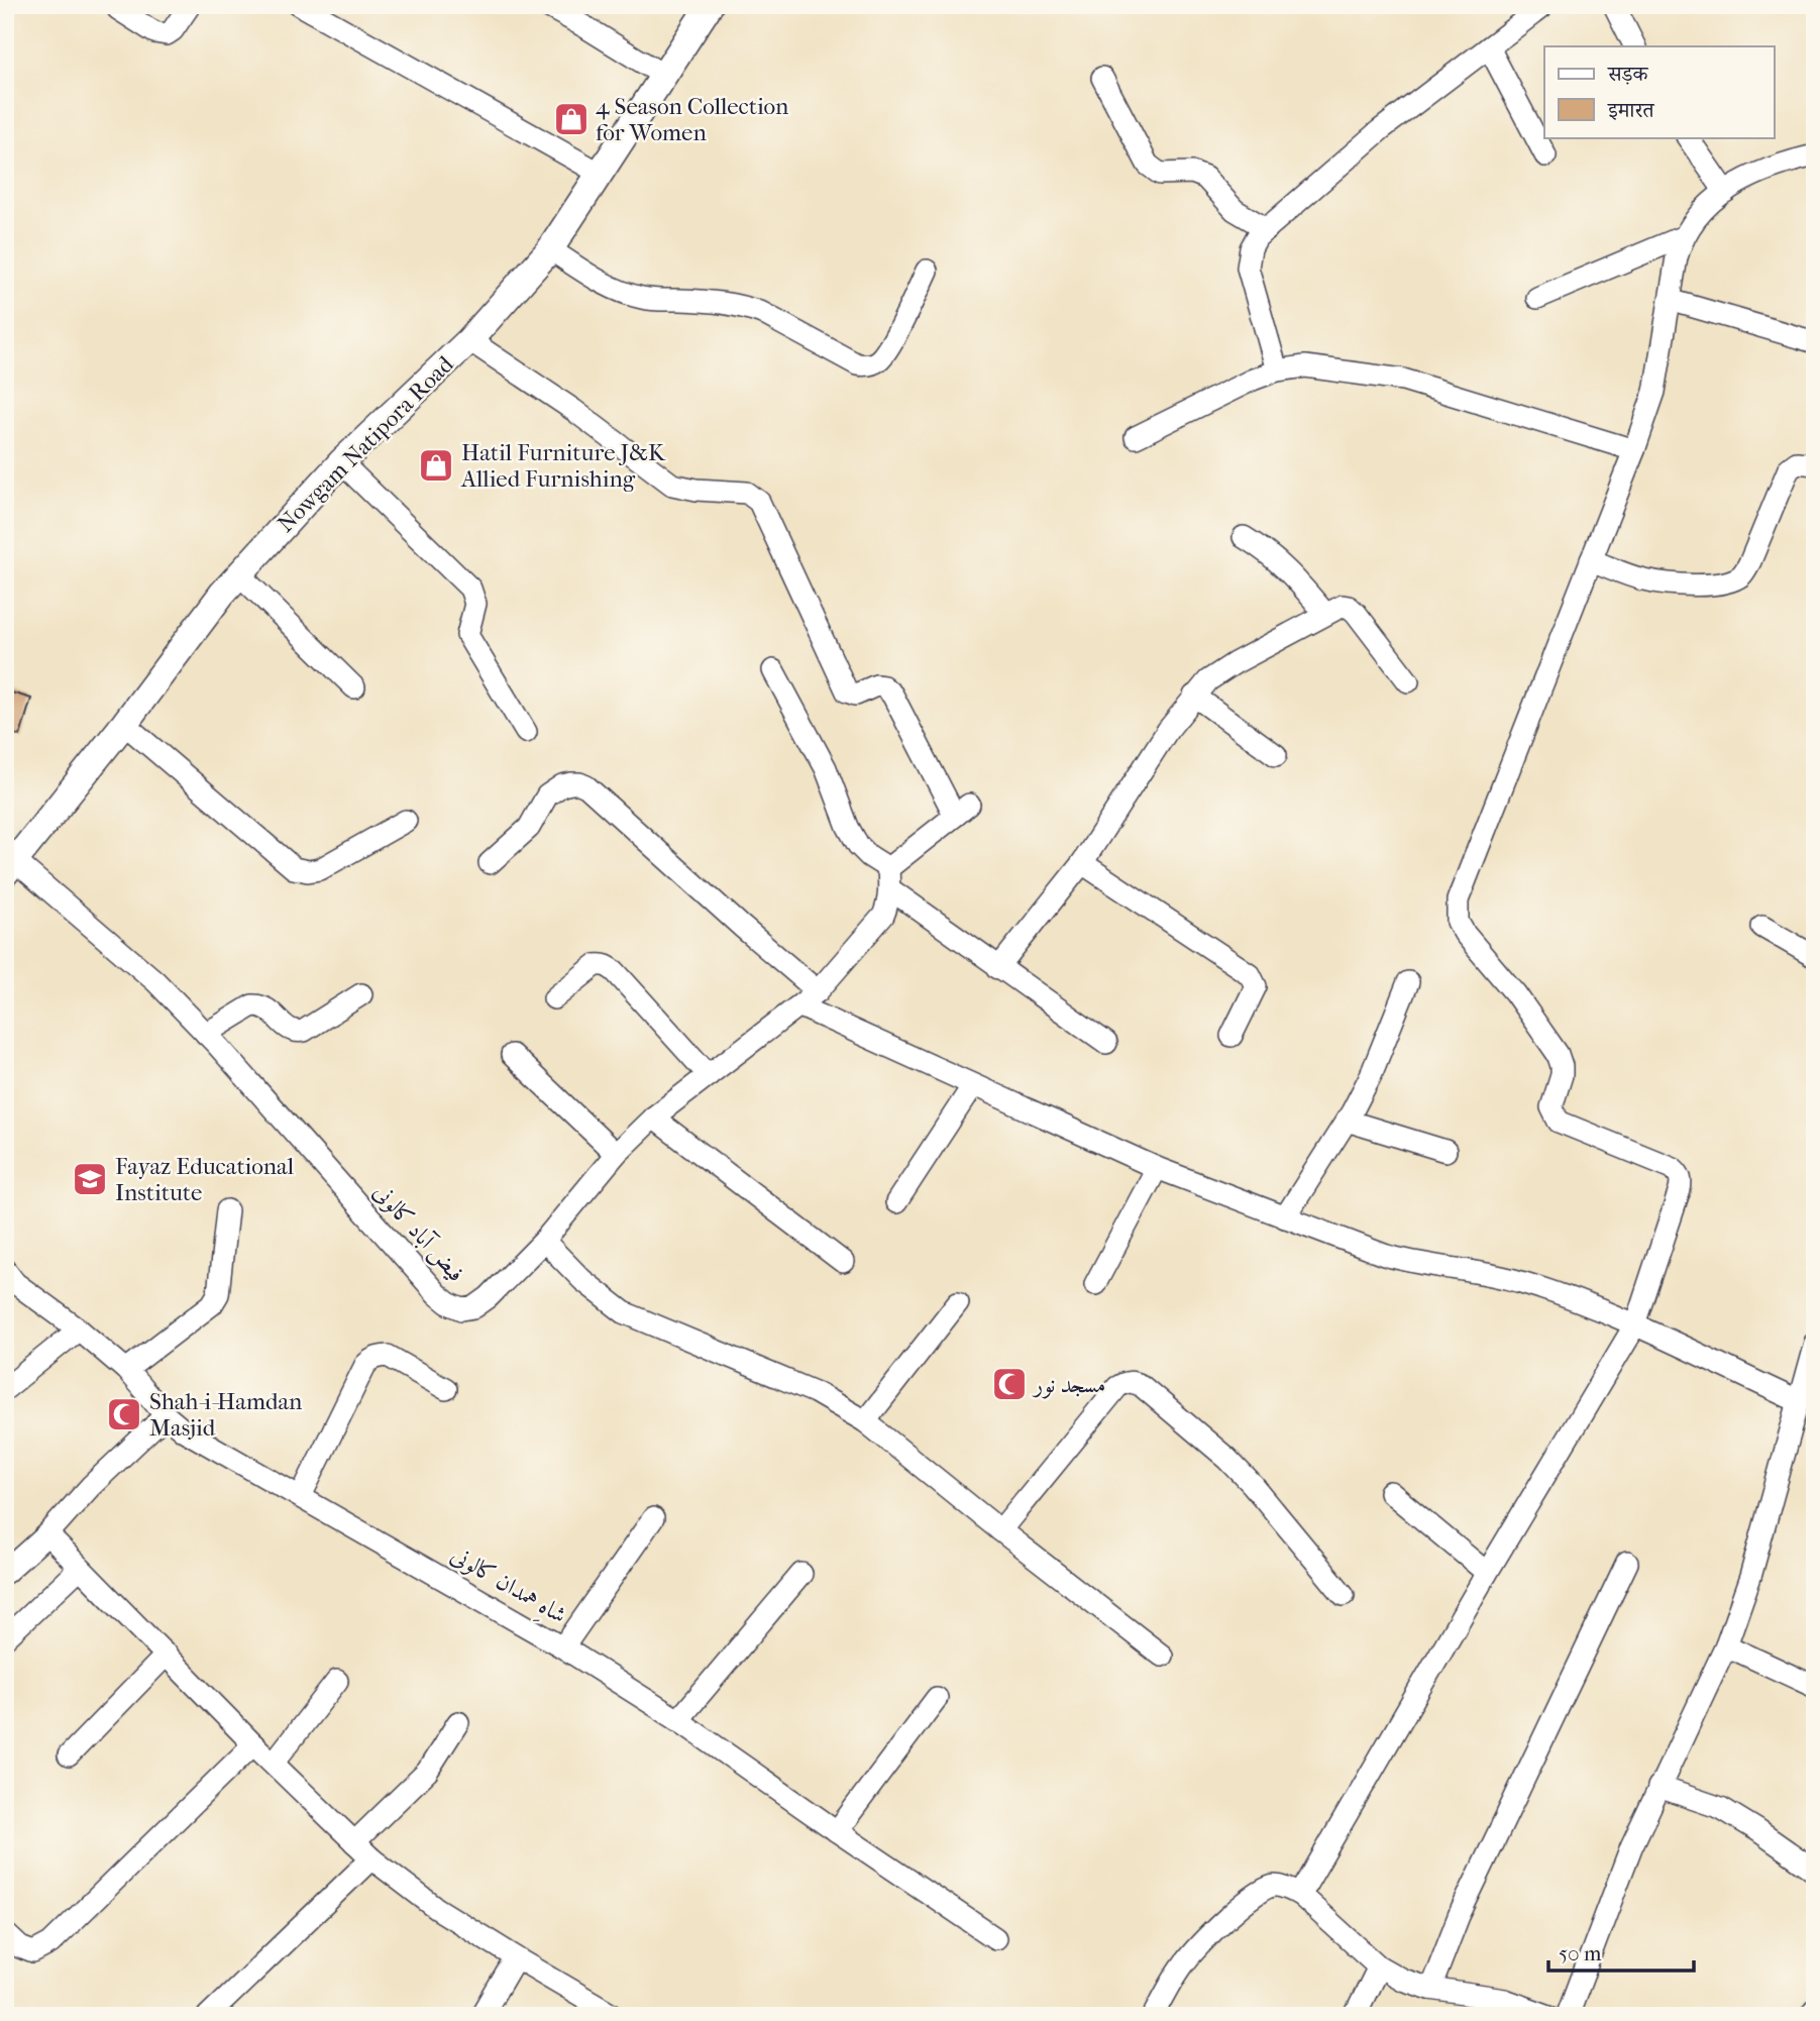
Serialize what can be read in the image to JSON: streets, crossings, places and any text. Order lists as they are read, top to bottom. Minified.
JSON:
{"streets":{"main road":["Nowgam Natipora Road"],"street":["فیض آباد کالونی","شاہِ ہمدان کالونی"]},"crossings":[["Nowgam Natipora Road","فیض آباد کالونی"]],"places":{"shop":["4 Season Collection for Women","Hatil Furniture J&K Allied Furnishing"],"school or university":["Fayaz Educational Institute"],"mosque":["مسجد نور","Shah-i-Hamdan Masjid"]},"legend":["सड़क","इमारत"],"scale_bar":"50 m"}
